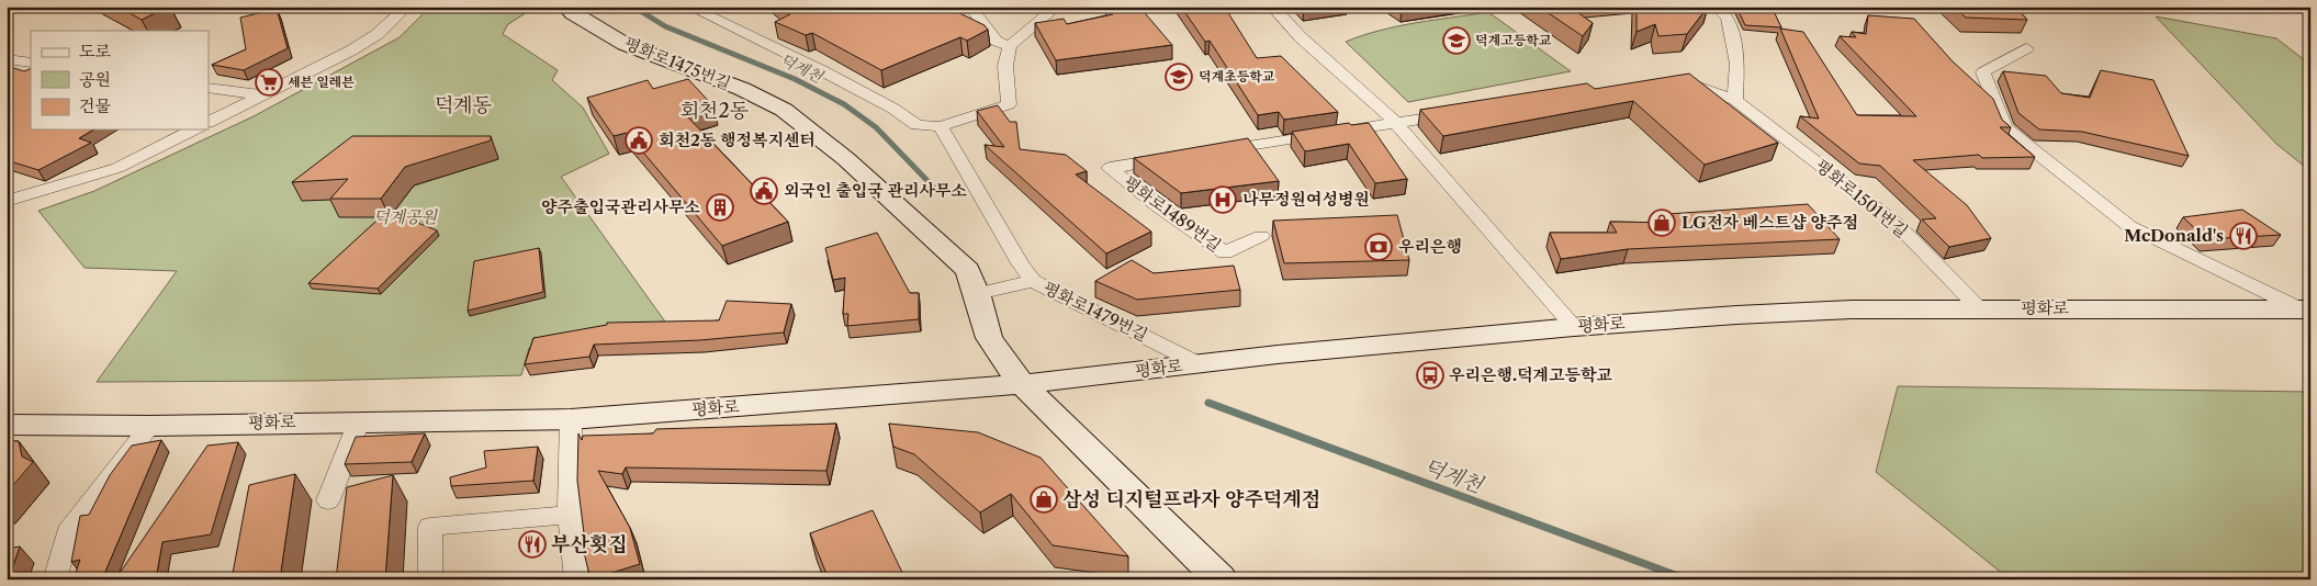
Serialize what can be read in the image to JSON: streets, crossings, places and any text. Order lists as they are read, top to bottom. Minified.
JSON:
{"streets":{"main road":["평화로1475번길","평화로"],"street":["평화로1501번길","평화로1489번길","평화로1479번길"]},"crossings":[["평화로1475번길","평화로"],["평화로1501번길","평화로"],["평화로","평화로1479번길"]],"districts":["덕계동","회천2동"],"water":["덕계천"],"parks":["덕계공원"],"places":{"school or university":["덕계고등학교","덕계초등학교"],"supermarket":["세븐 일레븐"],"public building":["회천2동 행정복지센터","외국인 출입국 관리사무소"],"hospital":["나무정원여성병원"],"building":["양주출입국관리사무소"],"shop":["LG전자 베스트샵 양주점","삼성 디지털프라자 양주덕계점"],"restaurant":["McDonald's","부산횟집"],"bank":["우리은행"],"bus stop":["우리은행.덕계고등학교"]},"legend":["도로","공원","건물"]}
